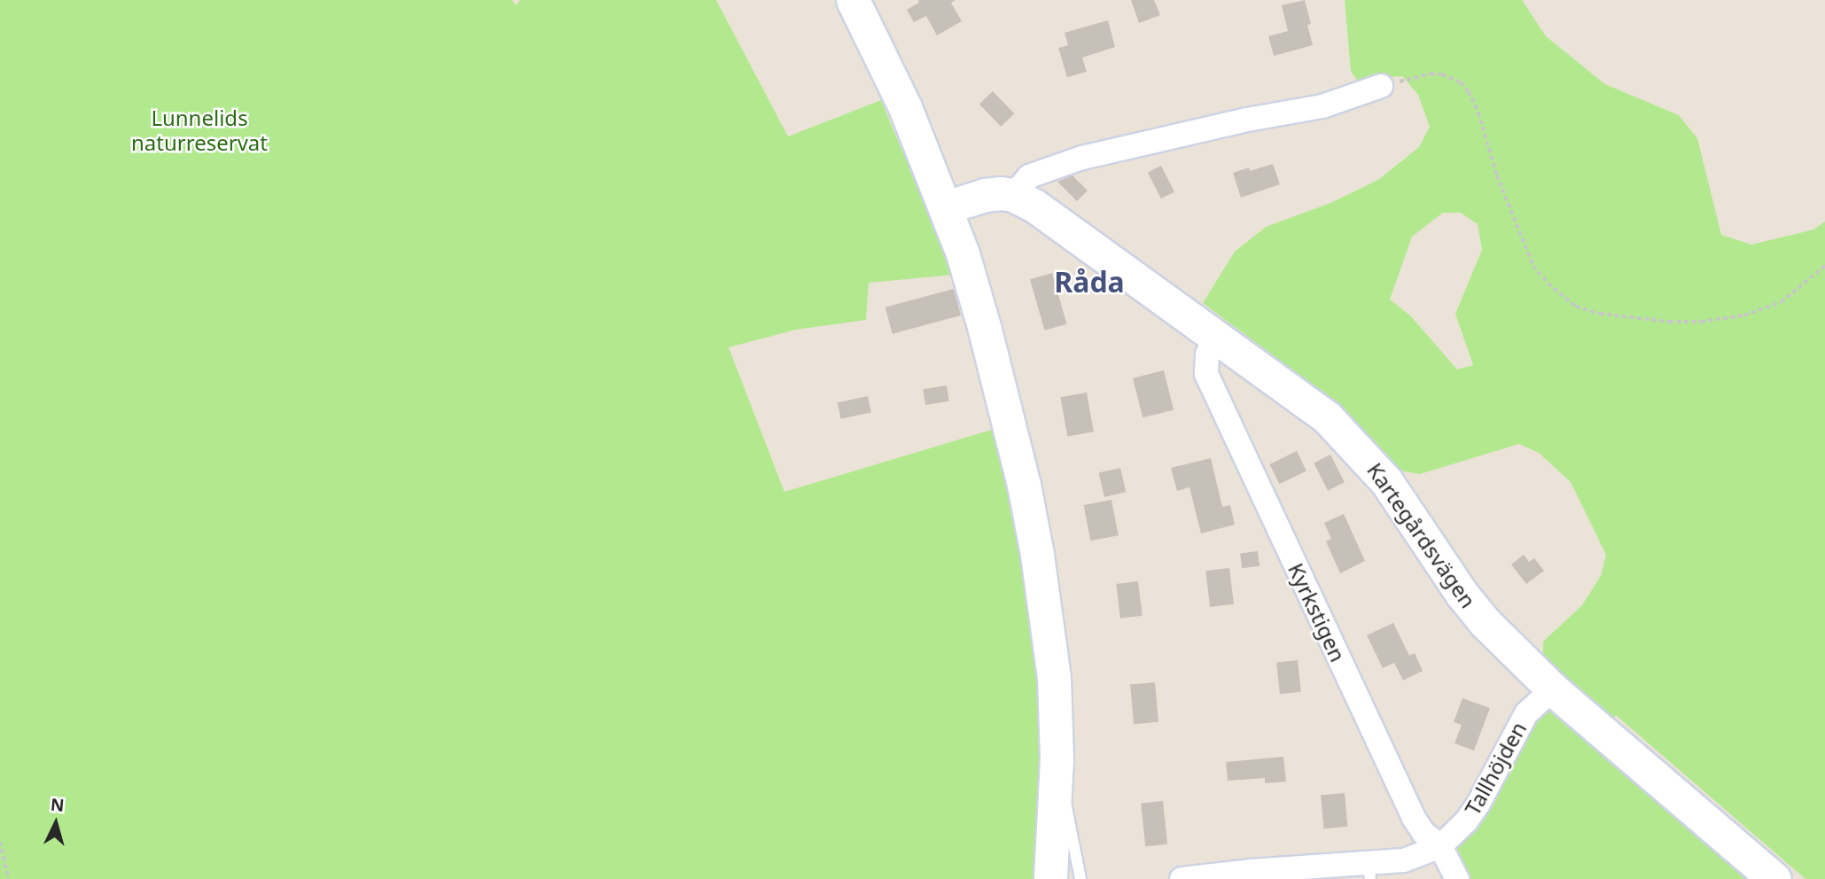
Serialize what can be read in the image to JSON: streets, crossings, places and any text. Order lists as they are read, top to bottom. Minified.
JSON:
{"streets":{"street":["Kartegårdsvägen","Kyrkstigen","Tallhöjden"]},"crossings":[["Kartegårdsvägen","Kyrkstigen"],["Kartegårdsvägen","Tallhöjden"],["Kyrkstigen","Tallhöjden"]],"districts":["Råda"],"parks":["Lunnelids naturreservat"],"north":"top"}
